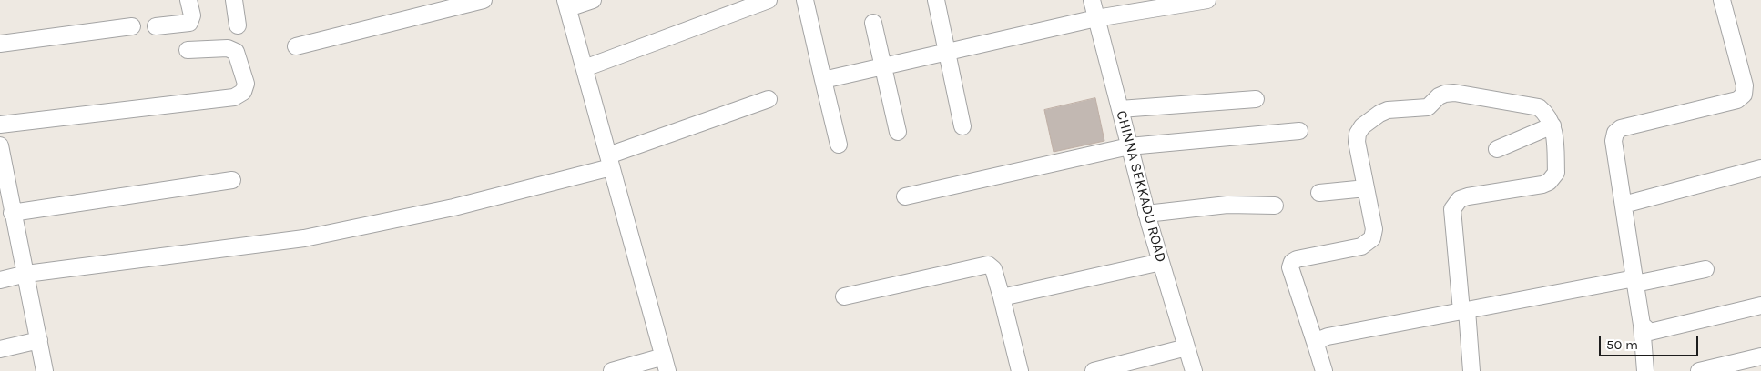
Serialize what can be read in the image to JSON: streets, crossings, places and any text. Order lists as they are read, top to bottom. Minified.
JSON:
{"streets":{"street":["CHINNA SEKKADU ROAD"]},"scale_bar":"50 m"}
